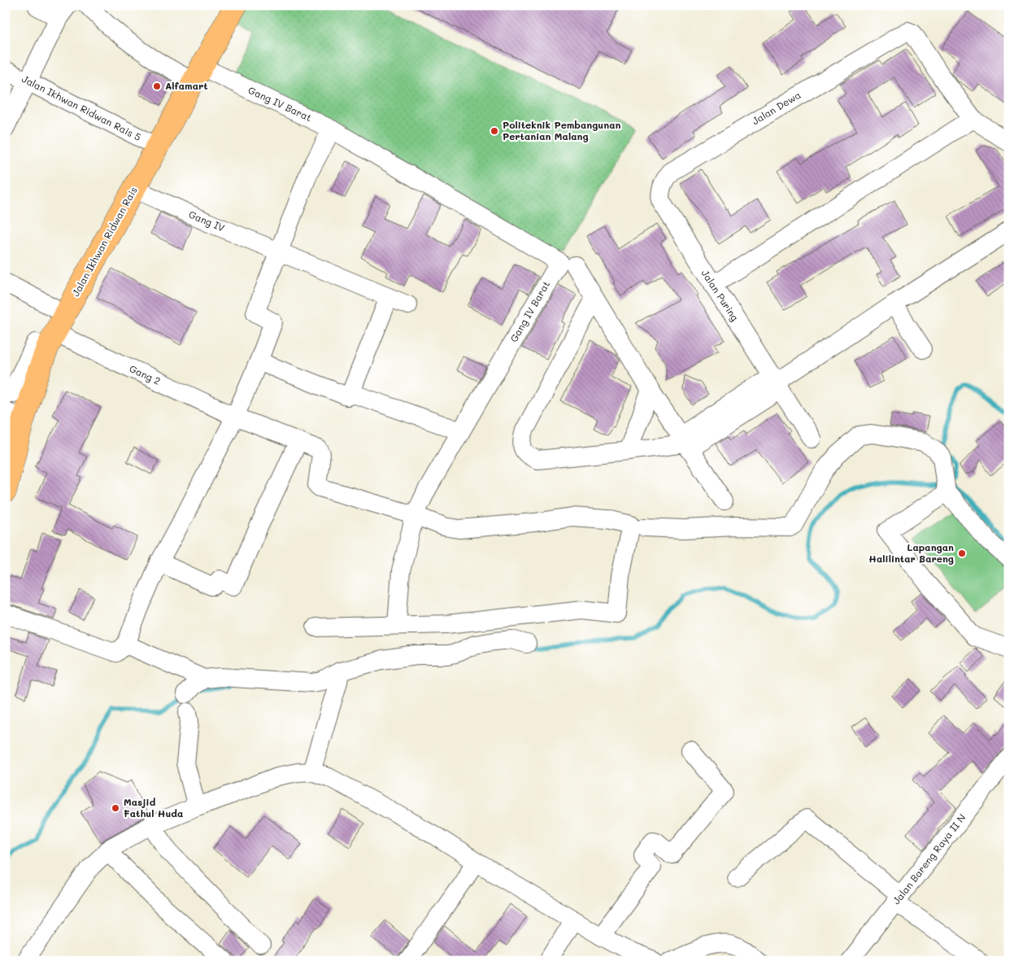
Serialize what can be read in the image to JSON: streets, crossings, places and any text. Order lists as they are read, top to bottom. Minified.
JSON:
{"streets":{"main road":["Jalan Ikhwan Ridwan Rais"],"street":["Gang IV Barat","Jalan Ikhwan Ridwan Rais 5","Jalan Dewa","Gang IV","Jalan Puring","Gang 2","Jalan Bareng Raya II N"]},"crossings":[["Gang IV Barat","Jalan Ikhwan Ridwan Rais"],["Jalan Ikhwan Ridwan Rais 5","Jalan Ikhwan Ridwan Rais"],["Jalan Dewa","Jalan Puring"],["Gang IV","Jalan Ikhwan Ridwan Rais"],["Jalan Ikhwan Ridwan Rais","Gang 2"]],"places":["Alfamart","Politeknik Pembangunan Pertanian Malang","Lapangan Halilintar Bareng","Masjid Fathul Huda"]}
